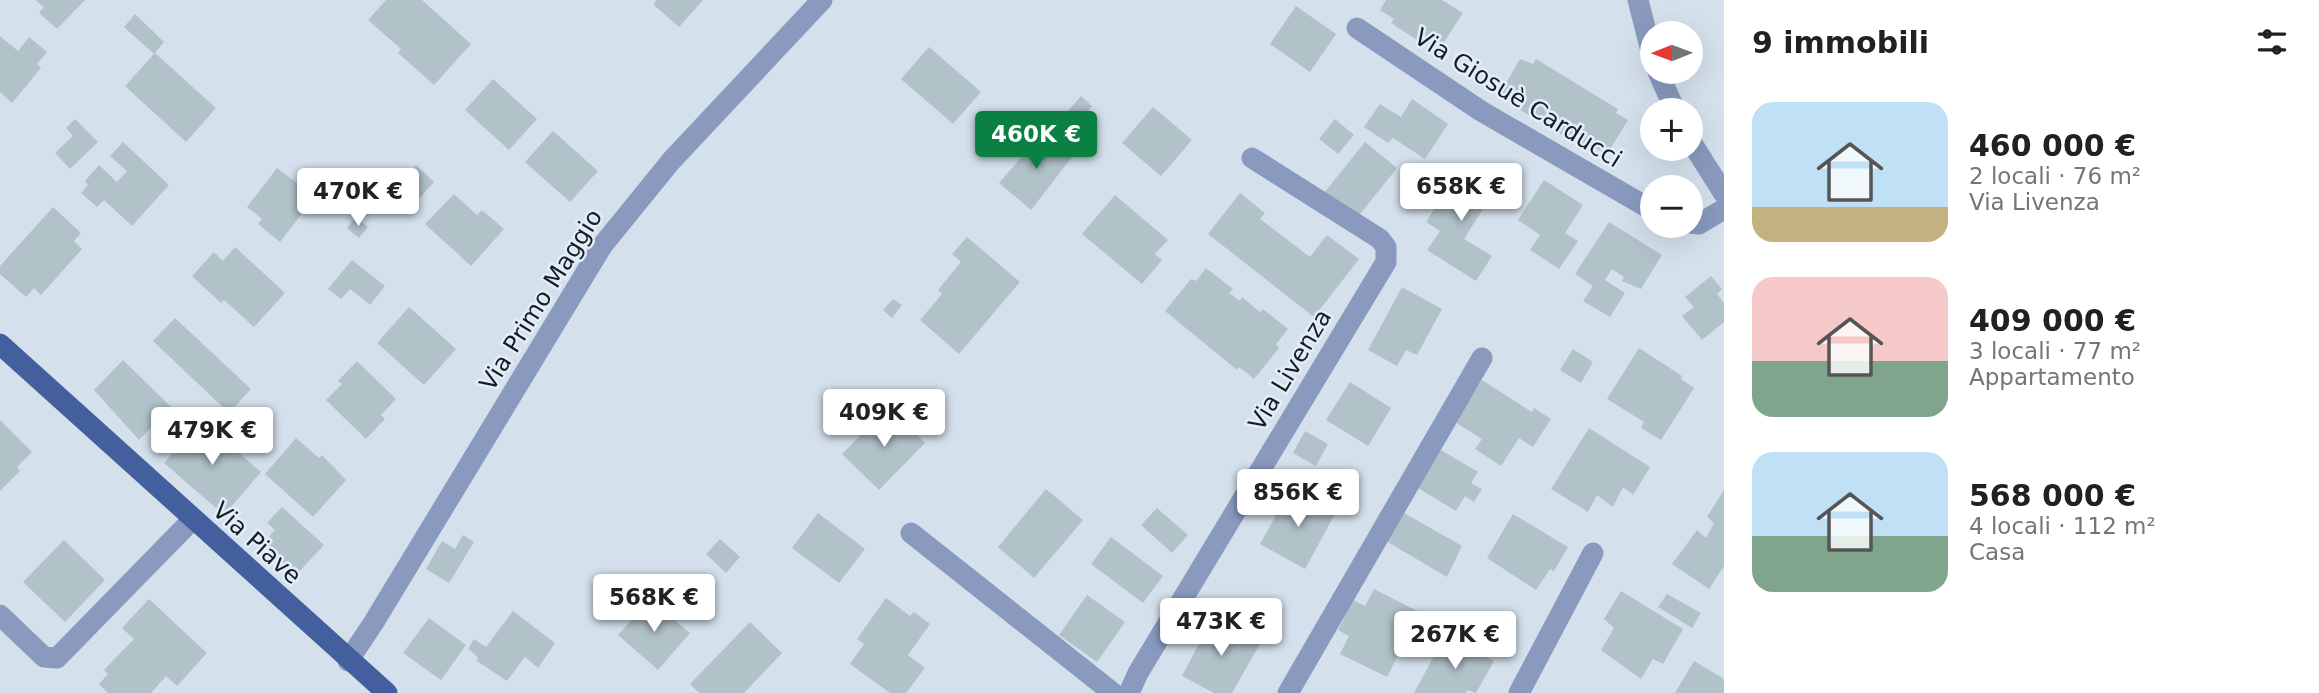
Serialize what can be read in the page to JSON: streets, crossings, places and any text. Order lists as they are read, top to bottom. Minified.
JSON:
{"streets":{"main road":["Via Piave"],"street":["Via Giosuè Carducci","Via Primo Maggio","Via Livenza"]},"crossings":[["Via Primo Maggio","Via Piave"]],"north":"left","page":{"heading":"9 immobili","map_buttons":["+","−"],"list":[{"name":"460 000 €","note":"2 locali · 76 m² · Via Livenza"},{"name":"409 000 €","note":"3 locali · 77 m² · Appartamento"},{"name":"568 000 €","note":"4 locali · 112 m² · Casa"}],"price":["460K €","658K €","470K €","409K €","479K €","856K €","568K €","473K €","267K €"]}}
